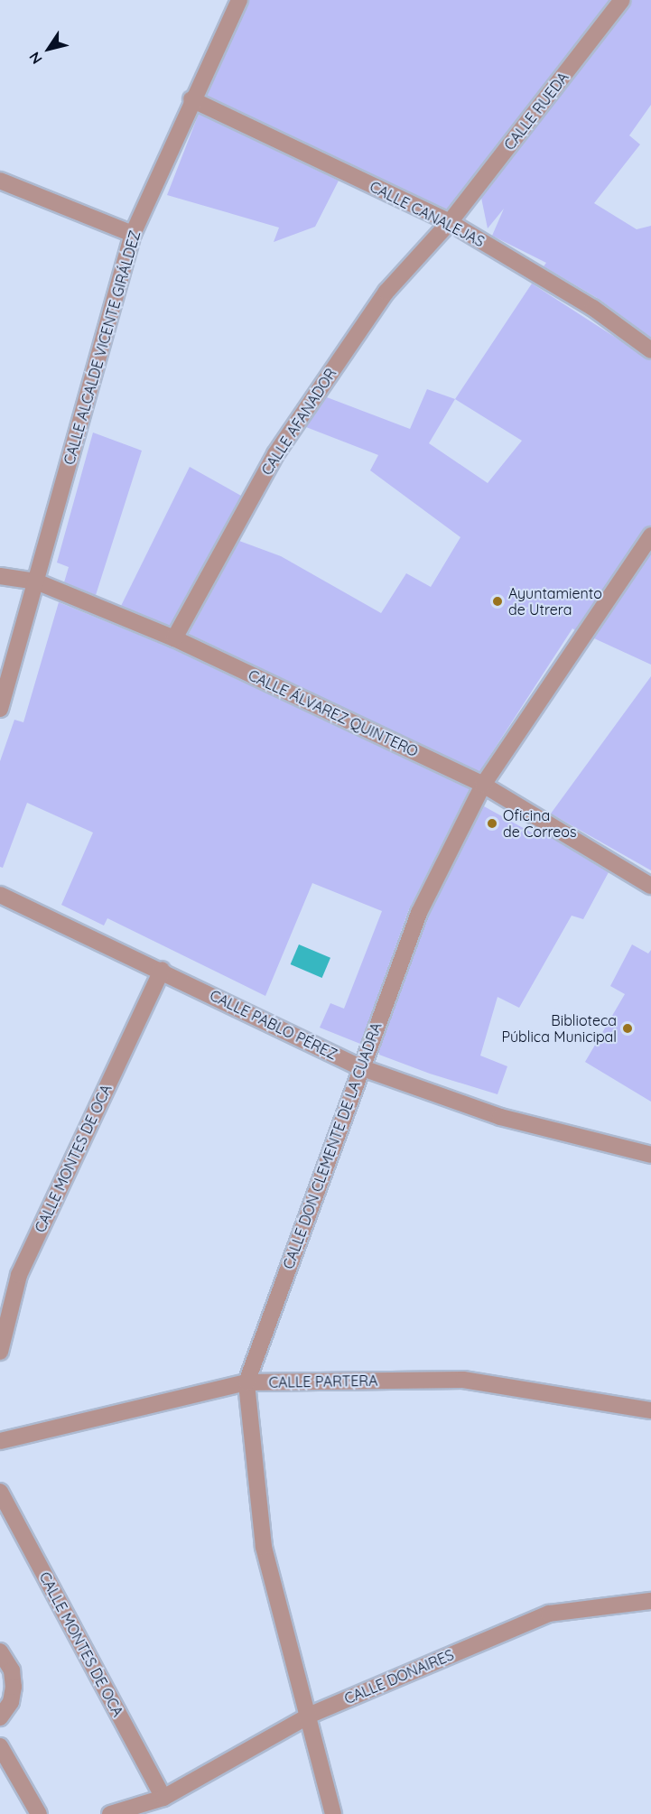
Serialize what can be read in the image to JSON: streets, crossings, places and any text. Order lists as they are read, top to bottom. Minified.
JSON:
{"streets":{"street":["CALLE RUEDA","CALLE CANALEJAS","CALLE ALCALDE VICENTE GIRÁLDEZ","CALLE AFANADOR","CALLE ÁLVAREZ QUINTERO","CALLE PABLO PÉREZ","CALLE DON CLEMENTE DE LA CUADRA","CALLE MONTES DE OCA","CALLE PARTERA","CALLE DONAIRES"]},"crossings":[["CALLE RUEDA","CALLE CANALEJAS"],["CALLE RUEDA","CALLE AFANADOR"],["CALLE CANALEJAS","CALLE ALCALDE VICENTE GIRÁLDEZ"],["CALLE CANALEJAS","CALLE AFANADOR"],["CALLE ALCALDE VICENTE GIRÁLDEZ","CALLE ÁLVAREZ QUINTERO"],["CALLE AFANADOR","CALLE ÁLVAREZ QUINTERO"],["CALLE ÁLVAREZ QUINTERO","CALLE DON CLEMENTE DE LA CUADRA"],["CALLE PABLO PÉREZ","CALLE DON CLEMENTE DE LA CUADRA"],["CALLE PABLO PÉREZ","CALLE MONTES DE OCA"],["CALLE DON CLEMENTE DE LA CUADRA","CALLE PARTERA"],["CALLE DON CLEMENTE DE LA CUADRA","CALLE DONAIRES"],["CALLE MONTES DE OCA","CALLE DONAIRES"]],"places":["Ayuntamiento de Utrera","Oficina de Correos","Biblioteca Pública Municipal"],"north":"bottom left"}
